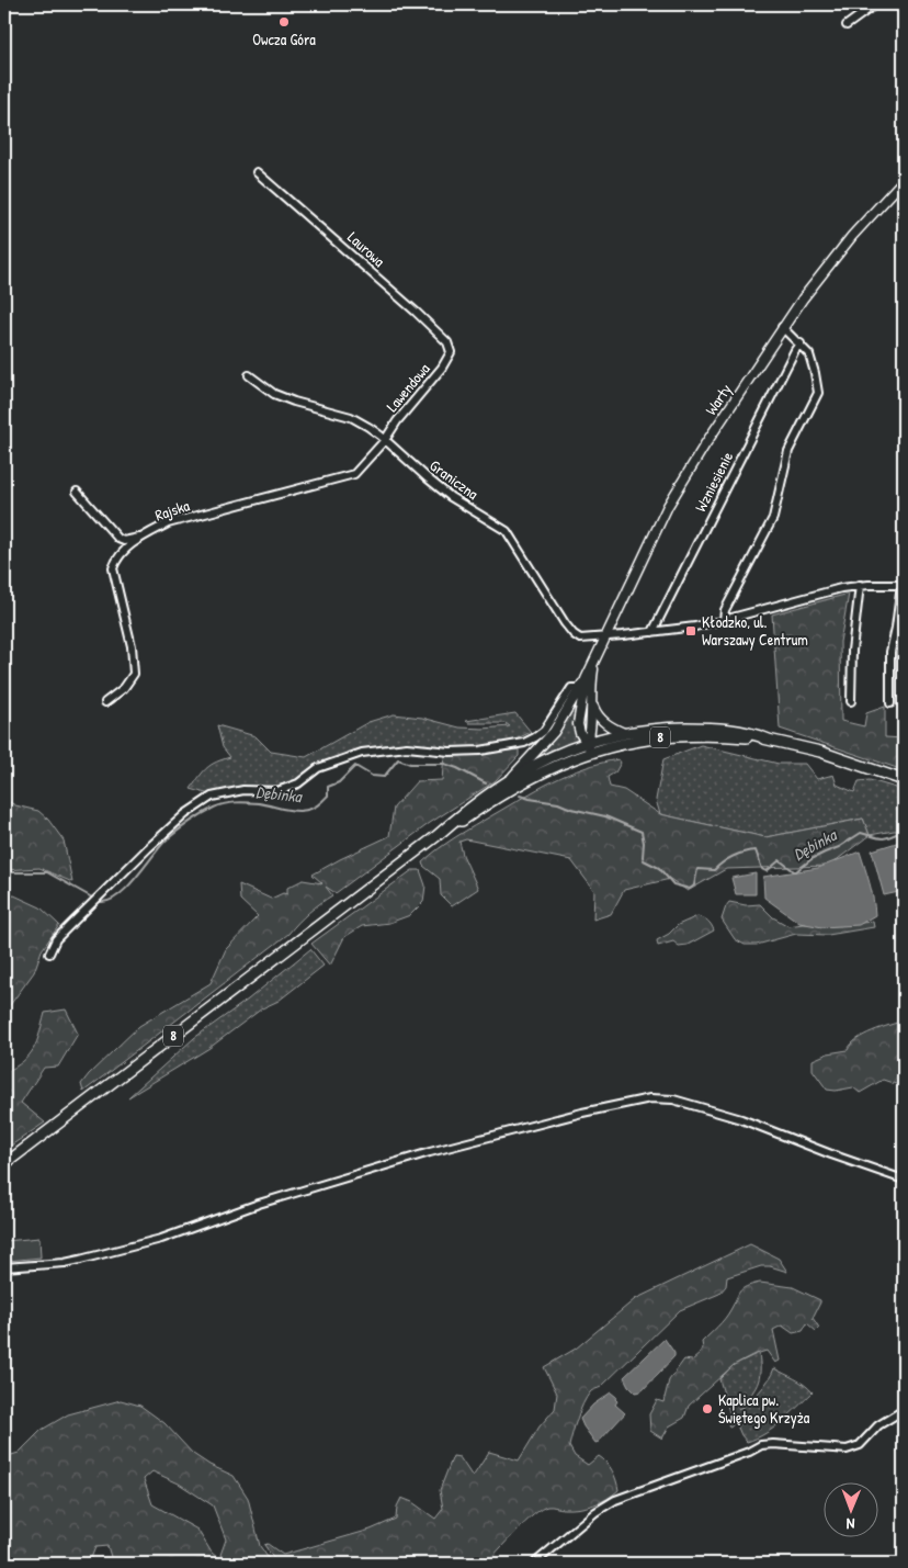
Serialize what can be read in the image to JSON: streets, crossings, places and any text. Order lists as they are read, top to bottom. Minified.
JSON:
{"streets":{"highway":["8"],"main road":["Warty"],"street":["Laurowa","Lawendowa","Graniczna","Wzniesienie","Rajska"]},"crossings":[["Laurowa","Lawendowa"],["Lawendowa","Graniczna"],["Lawendowa","Rajska"],["Warty","Graniczna"],["Warty","8"],["Graniczna","Rajska"]],"water":["Dębinka"],"places":{"other":["Owcza Góra","Kaplica pw. Świętego Krzyża"],"transit":["Kłodzko, ul. Warszawy Centrum"]},"north":"bottom"}
